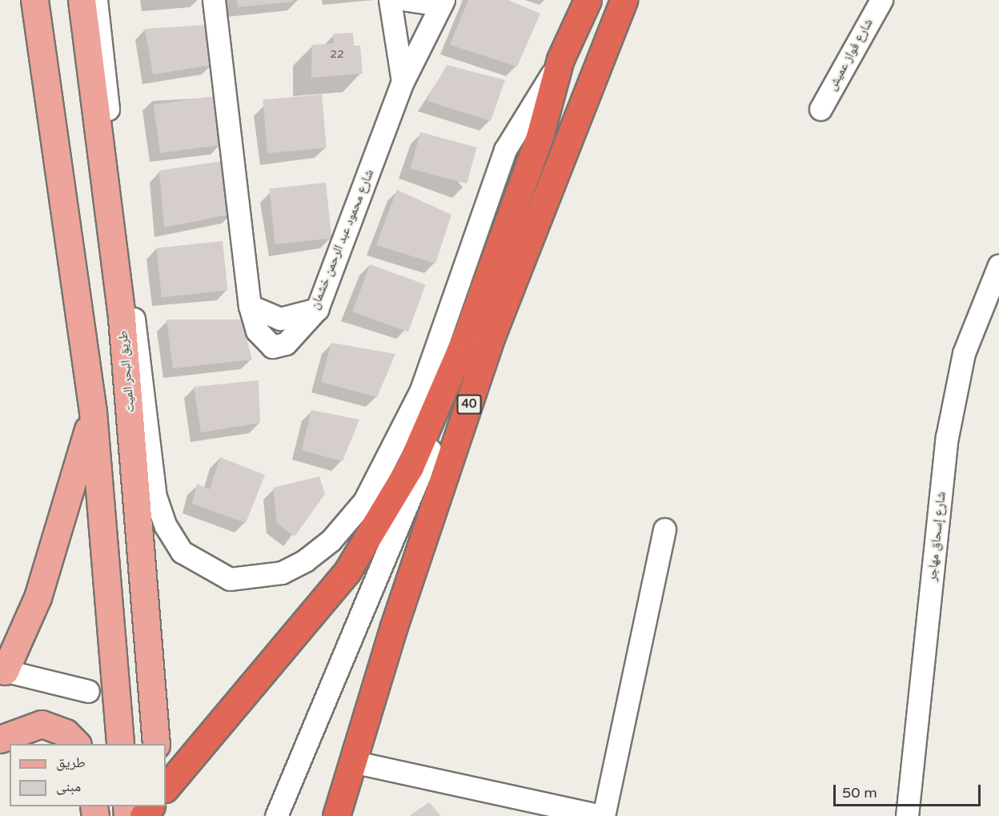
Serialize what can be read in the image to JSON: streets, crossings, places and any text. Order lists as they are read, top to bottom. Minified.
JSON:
{"streets":{"highway":["40"],"main road":["طريق البحر الميت"],"street":["شارع فواز عميش","شارع محمود عبد الرحمن خشمان","شارع إسحاق مهاجر"]},"house_numbers":["22"],"legend":["طريق","مبنى"],"scale_bar":"50 m"}
